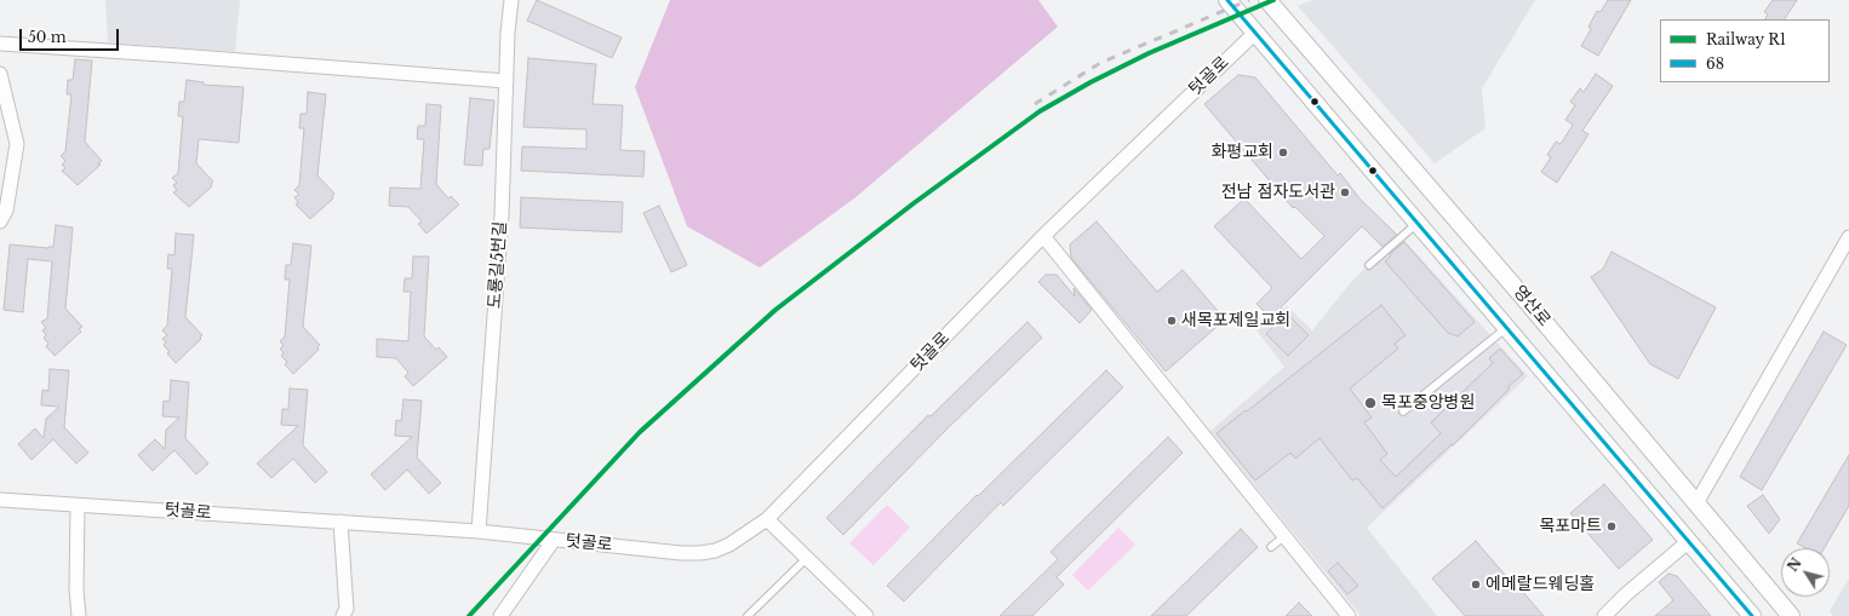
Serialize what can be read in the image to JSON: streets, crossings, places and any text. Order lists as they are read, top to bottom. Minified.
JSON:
{"streets":{"street":["텃골로","도룡길5번길","영산로"]},"crossings":[["텃골로","도룡길5번길"],["텃골로","영산로"]],"places":["화평교회","전남 점자도서관","새목포제일교회","목포중앙병원","목포마트","에메랄드웨딩홀"],"lines":["rail line R1","transit line 68"],"legend":["Railway R1","68"],"scale_bar":"50 m","north":"top left"}
